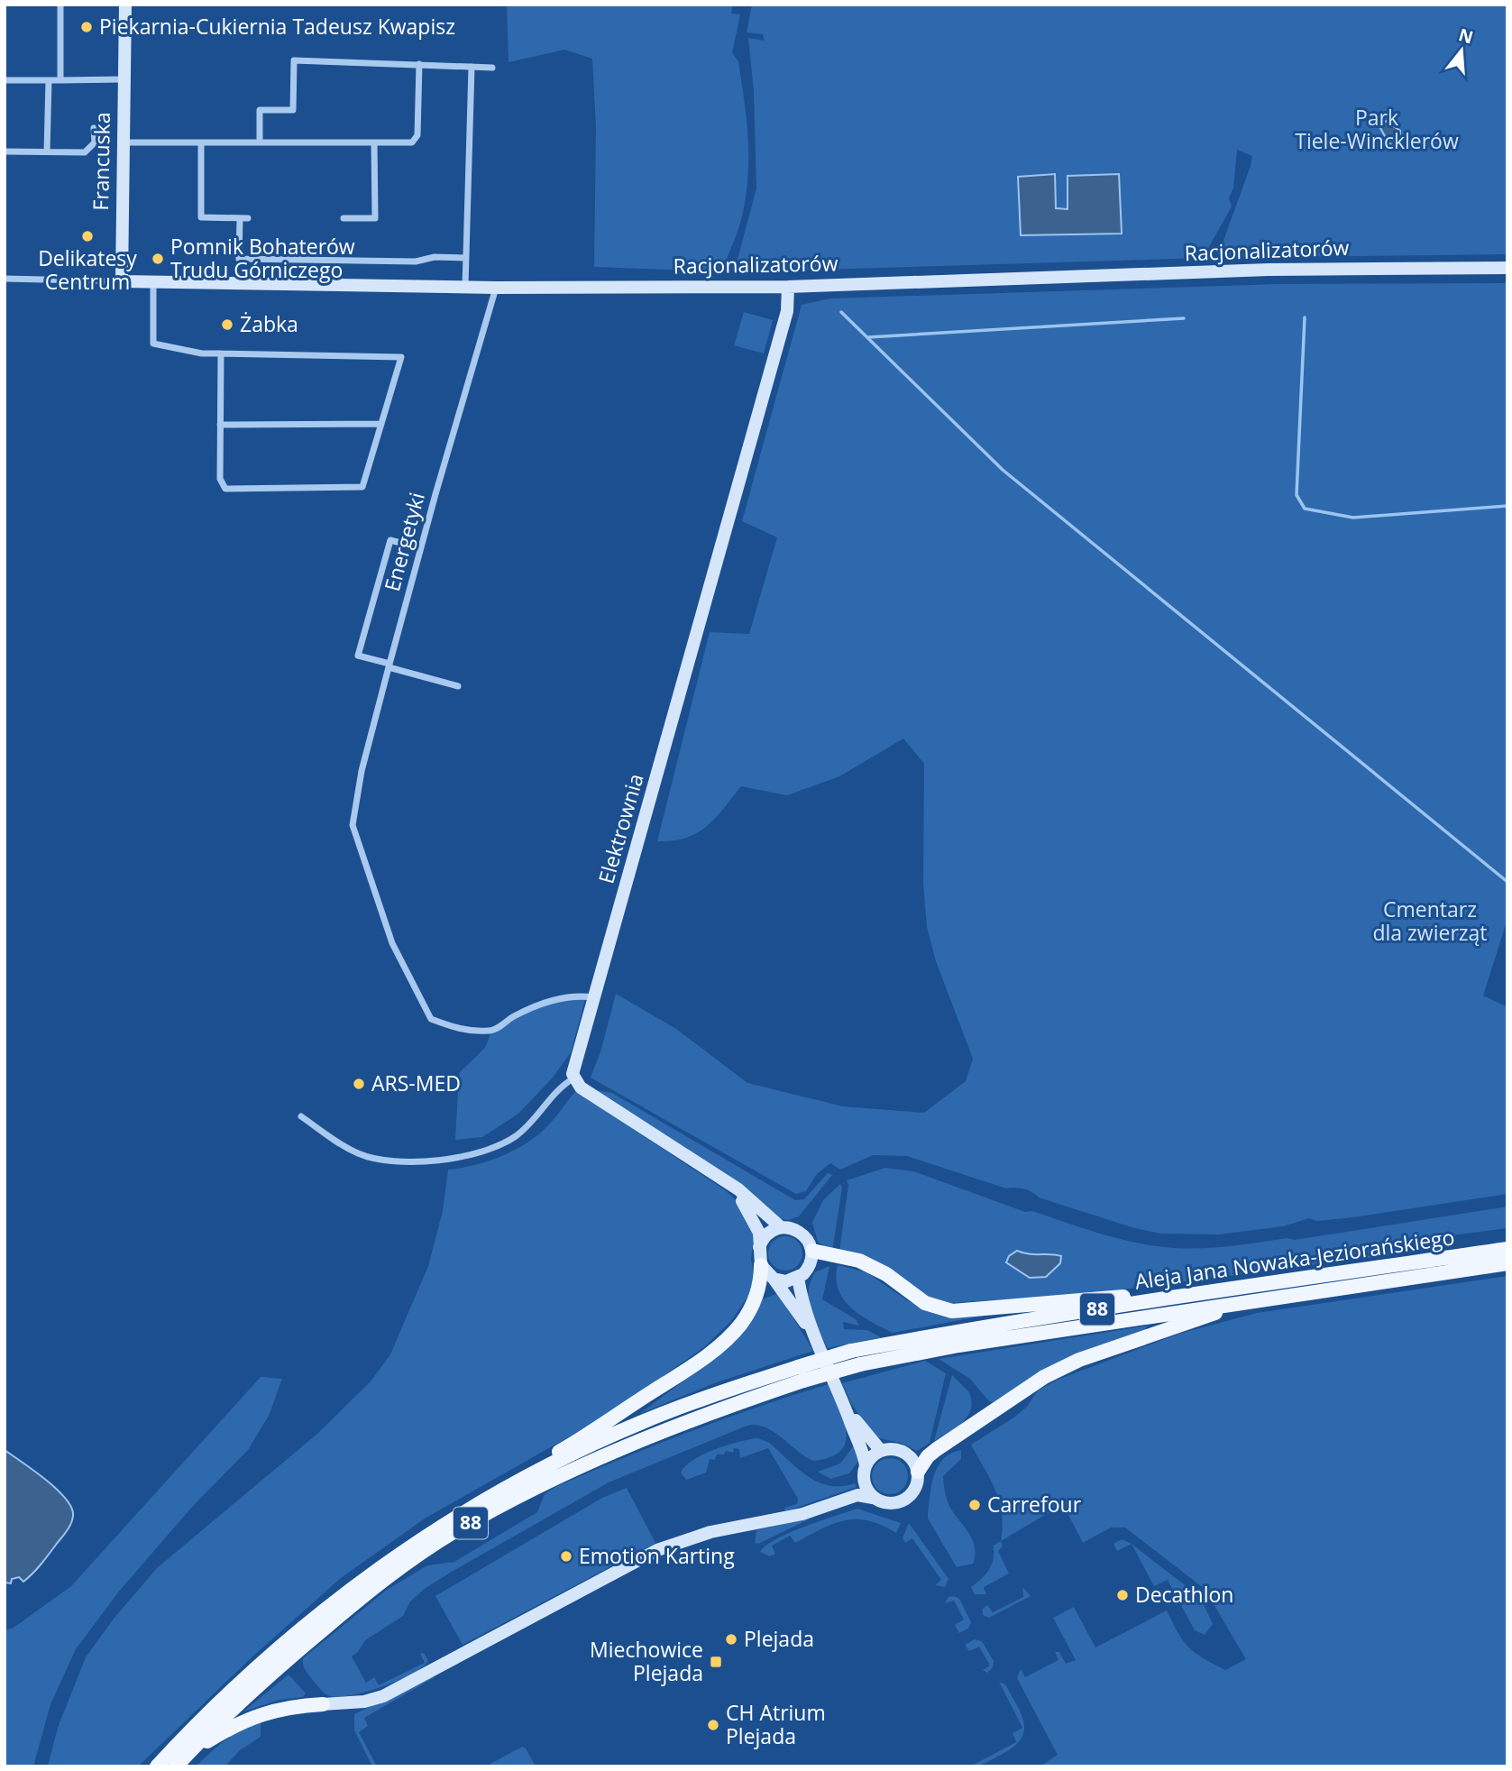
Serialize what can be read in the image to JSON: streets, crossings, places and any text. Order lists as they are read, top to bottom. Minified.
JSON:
{"streets":{"main road":["Aleja Jana Nowaka-Jeziorańskiego","88"],"street":["Francuska","Racjonalizatorów","Energetyki","Elektrownia"]},"crossings":[["Francuska","Racjonalizatorów"],["Racjonalizatorów","Energetyki"],["Racjonalizatorów","Elektrownia"],["Energetyki","Elektrownia"]],"parks":["Park Tiele-Wincklerów","Cmentarz dla zwierząt"],"places":{"other":["Piekarnia-Cukiernia Tadeusz Kwapisz","Delikatesy Centrum","Pomnik Bohaterów Trudu Górniczego","Żabka","ARS-MED","Carrefour","Emotion Karting","Decathlon","Plejada","CH Atrium Plejada"],"transit":["Miechowice Plejada"]},"north":"top"}
